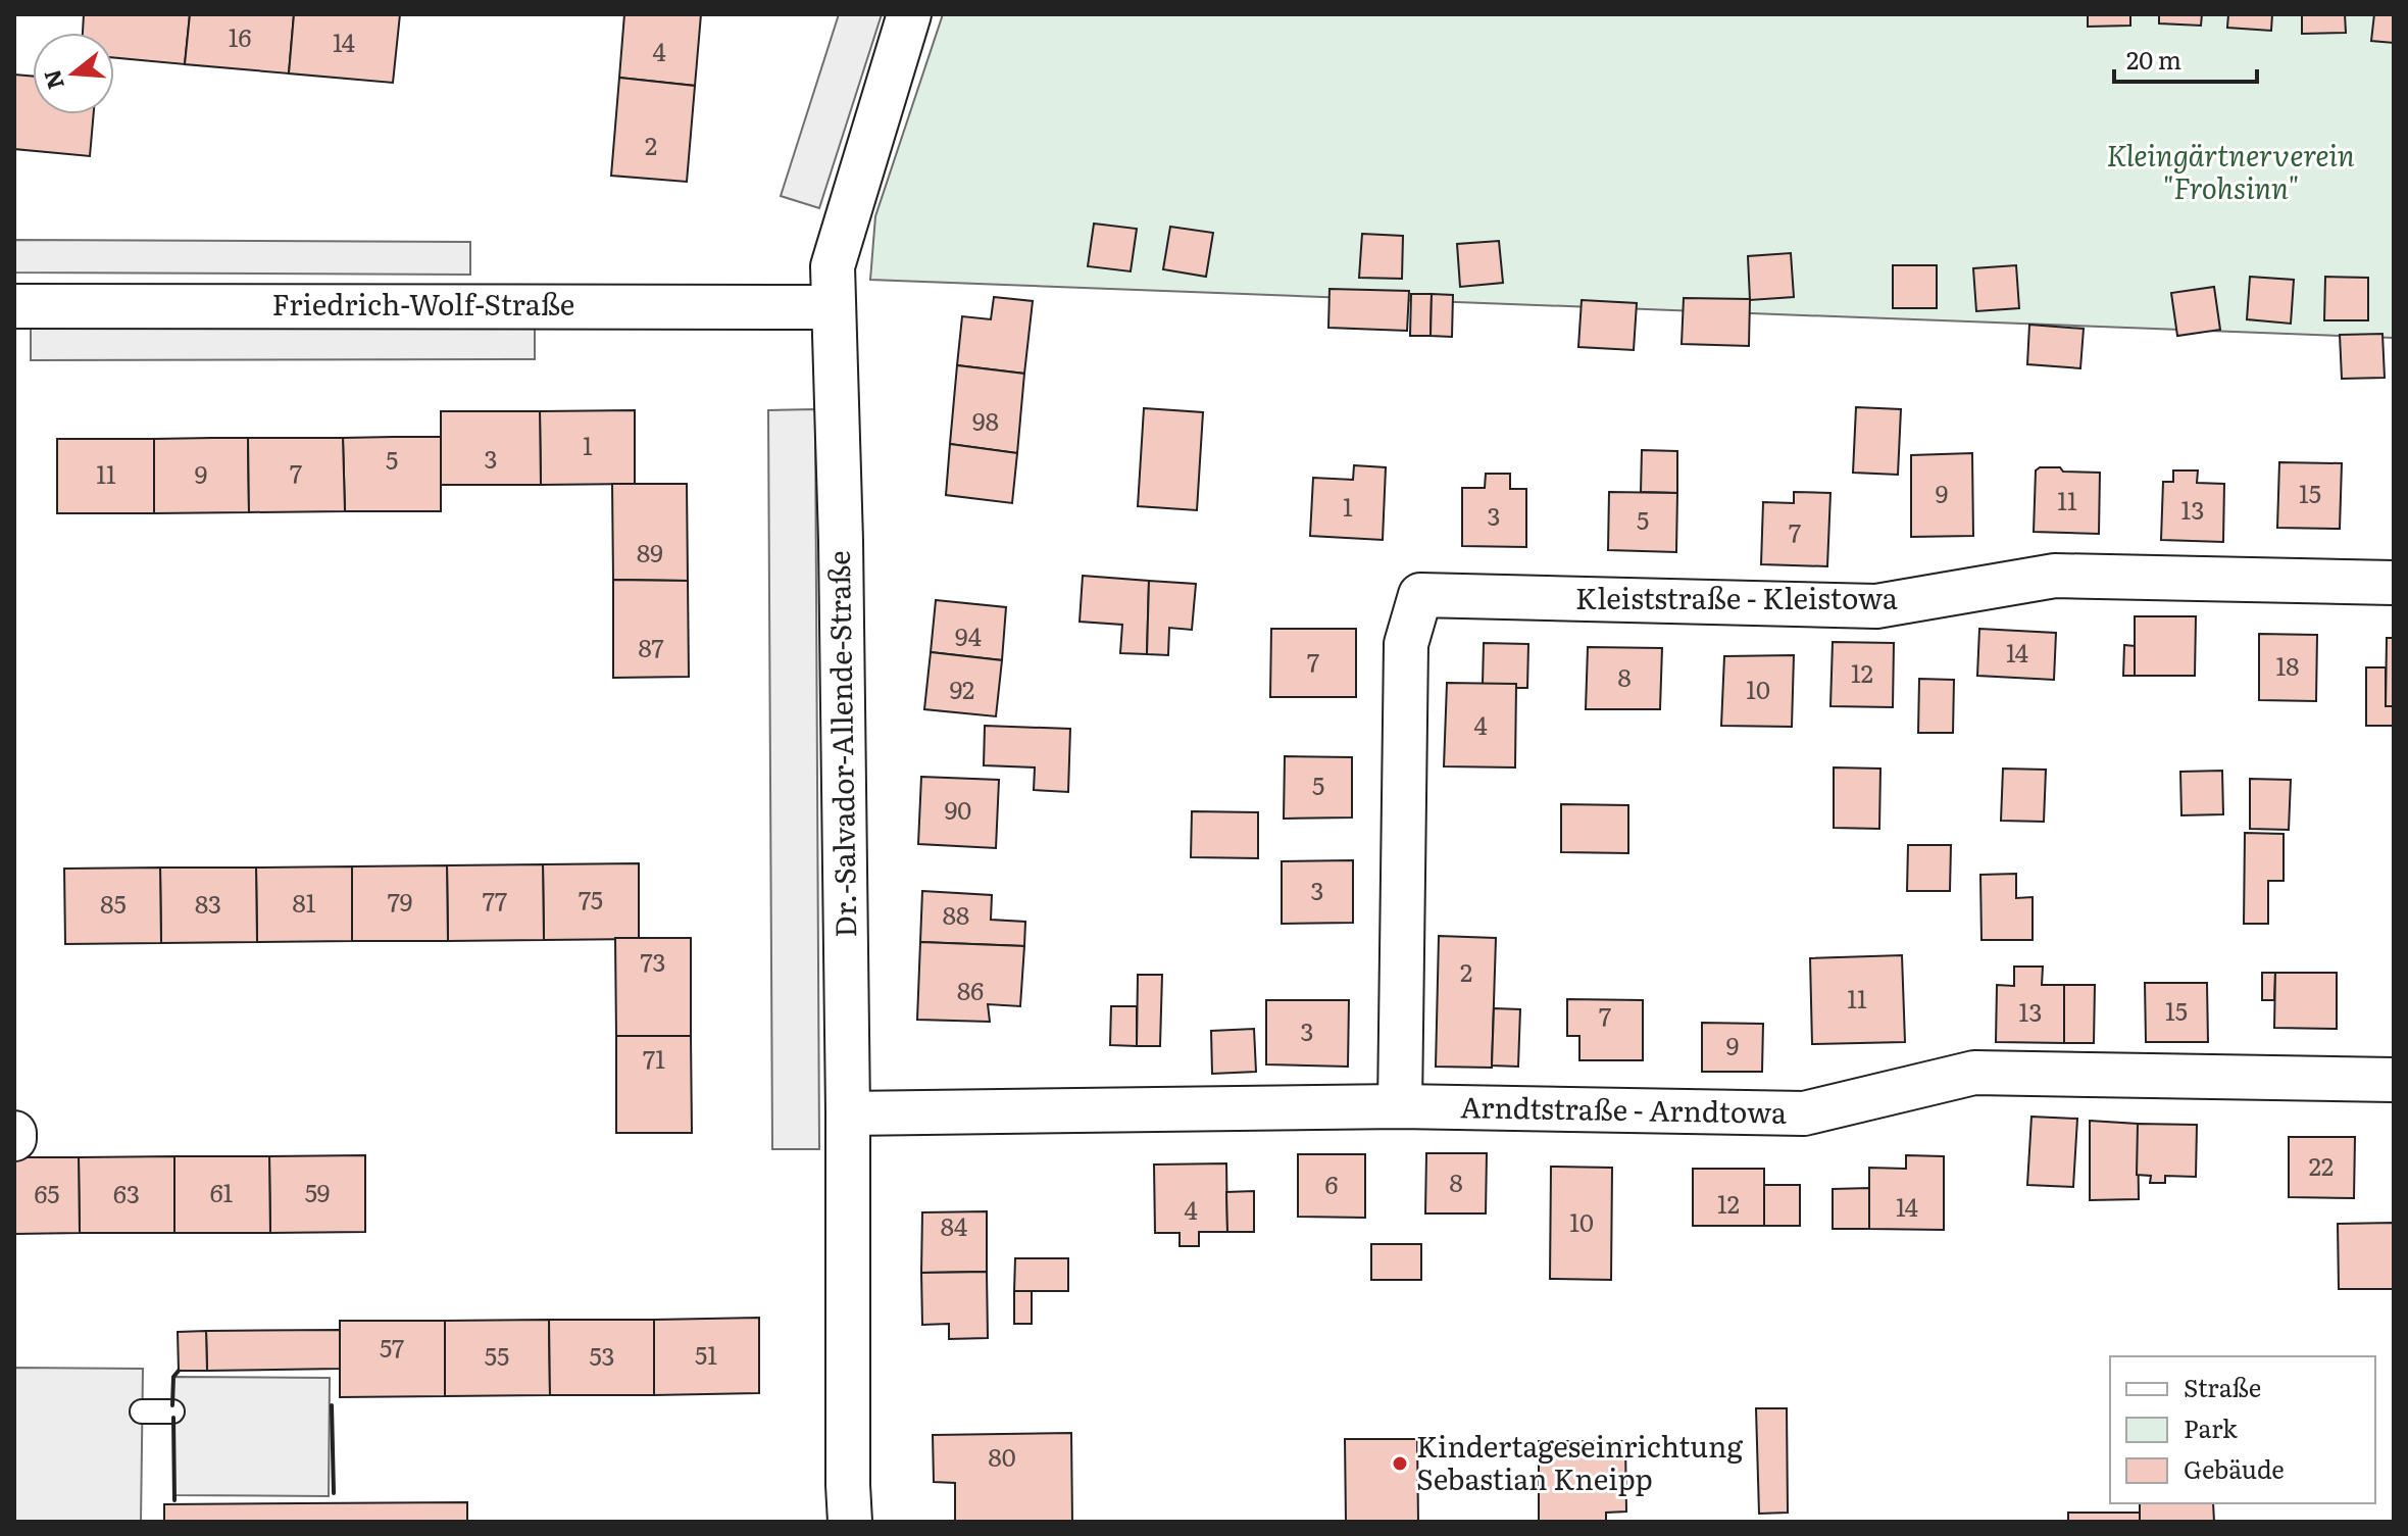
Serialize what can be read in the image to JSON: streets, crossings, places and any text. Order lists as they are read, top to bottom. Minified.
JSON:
{"streets":{"street":["Friedrich-Wolf-Straße","Kleiststraße - Kleistowa","Dr.-Salvador-Allende-Straße","Arndtstraße - Arndtowa"]},"crossings":[["Friedrich-Wolf-Straße","Dr.-Salvador-Allende-Straße"],["Kleiststraße - Kleistowa","Arndtstraße - Arndtowa"],["Dr.-Salvador-Allende-Straße","Arndtstraße - Arndtowa"]],"parks":["Kleingärtnerverein \"Frohsinn\""],"places":["Kindertageseinrichtung Sebastian Kneipp"],"house_numbers":["16","14","4","2","98","1","3","5","7","11","9","9","15","11","1","13","3","5","7","89","94","87","14","7","18","12","8","92","10","4","5","90","3","75","77","79","81","85","83","88","73","2","86","11","15","13","7","3","9","71","22","8","6","61","59","65","63","12","14","4","10","84","57","51","55","53","80"],"legend":["Straße","Park","Gebäude"],"scale_bar":"20 m","north":"left"}
